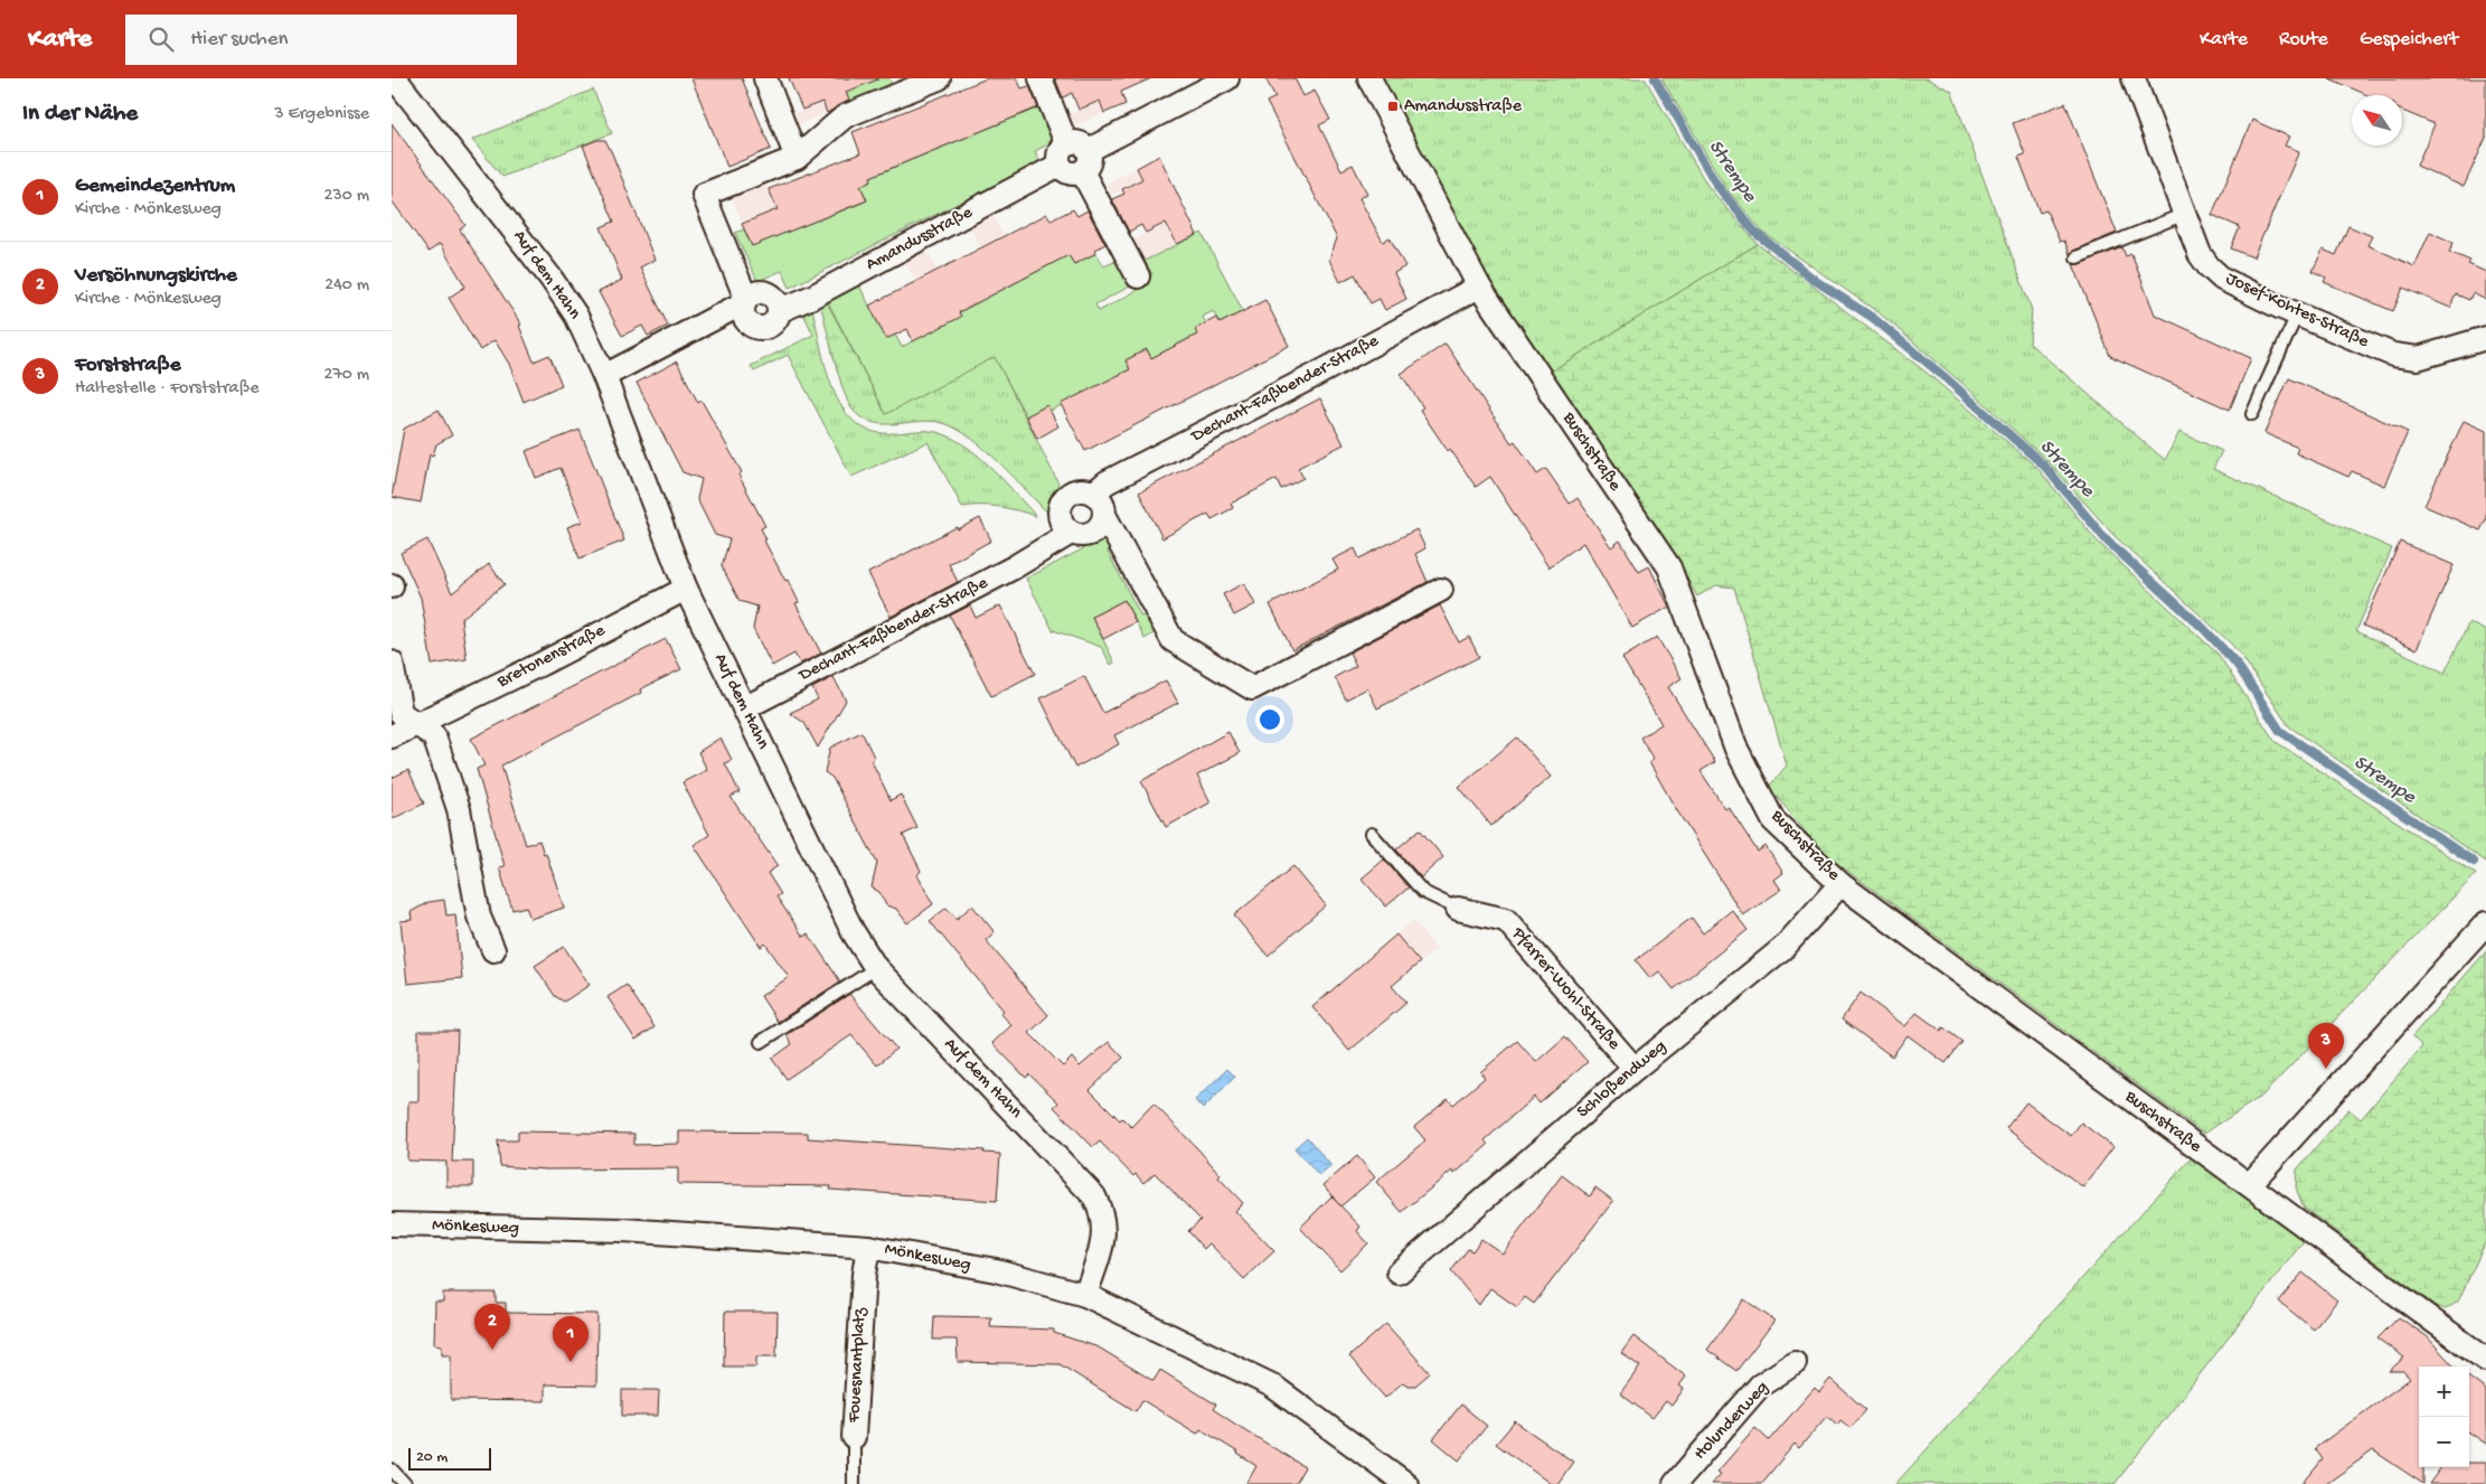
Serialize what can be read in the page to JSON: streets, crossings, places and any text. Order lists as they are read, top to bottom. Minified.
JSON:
{"streets":{"street":["Amandusstraße","Auf dem Hahn","Josef-Kohtes-Straße","Dechant-Faßbender-Straße","Buschstraße","Bretonenstraße","Pfarrer-Wohl-Straße","Schloßendweg","Mönkesweg","Fouesnantplatz","Holunderweg"]},"crossings":[["Auf dem Hahn","Dechant-Faßbender-Straße"],["Auf dem Hahn","Bretonenstraße"],["Auf dem Hahn","Mönkesweg"],["Dechant-Faßbender-Straße","Buschstraße"],["Buschstraße","Schloßendweg"],["Pfarrer-Wohl-Straße","Schloßendweg"],["Mönkesweg","Fouesnantplatz"]],"water":["Strempe"],"places":{"transit":["Amandusstraße"]},"scale_bar":"20 m","north":"top left","page":{"header":"Karte","search":"Hier suchen","nav":["Karte","Route","Gespeichert"],"heading":["In der Nähe","3 Ergebnisse"],"list":[{"mark":"1","name":"Gemeindezentrum","note":"Kirche · Mönkesweg","value":"230 m"},{"mark":"2","name":"Versöhnungskirche","note":"Kirche · Mönkesweg","value":"240 m"},{"mark":"3","name":"Forststraße","note":"Haltestelle · Forststraße","value":"270 m"}],"pins":["3","2","1"],"map_buttons":["+","−"],"scale":"20 m"}}
